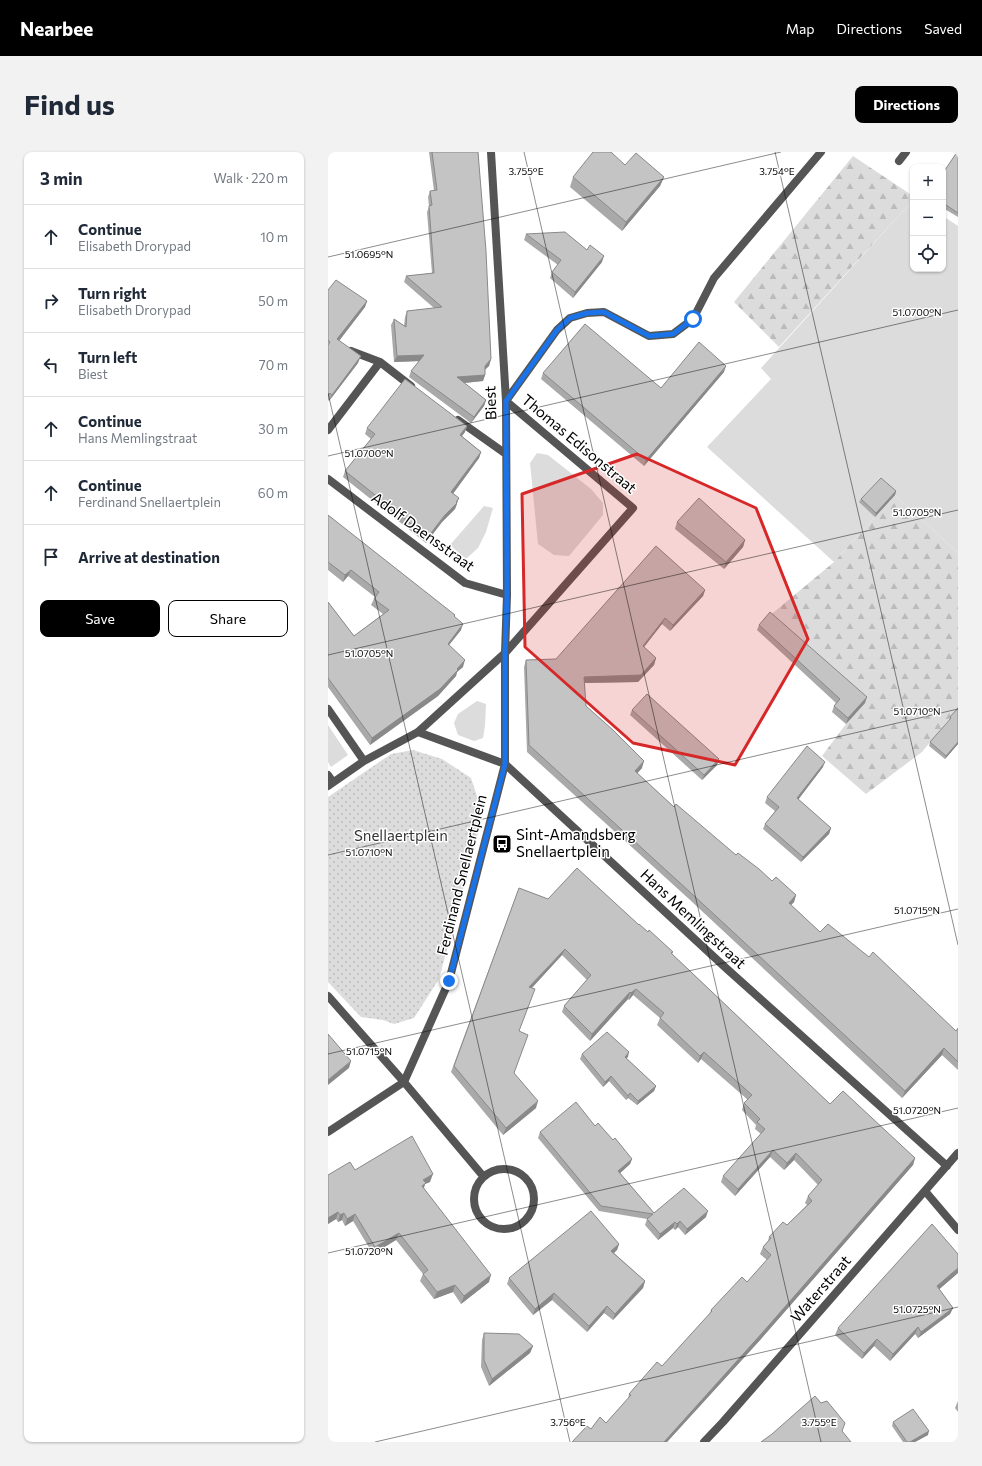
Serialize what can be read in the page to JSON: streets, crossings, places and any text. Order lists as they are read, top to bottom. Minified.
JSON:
{"streets":{"street":["Biest","Thomas Edisonstraat","Adolf Daensstraat","Ferdinand Snellaertplein","Hans Memlingstraat","Waterstraat"]},"crossings":[["Biest","Thomas Edisonstraat"],["Biest","Adolf Daensstraat"],["Ferdinand Snellaertplein","Hans Memlingstraat"],["Hans Memlingstraat","Waterstraat"]],"parks":["Snellaertplein"],"places":{"bus stop":["Sint-Amandsberg Snellaertplein"]},"page":{"header":"Nearbee","nav":["Map","Directions","Saved"],"buttons":["Directions",["Save","Share"]],"title":"Find us","heading":["3 min","Walk · 220 m"],"map_buttons":["+","−"],"list":[["Continue","Elisabeth Drorypad","10 m"],["Turn right","Elisabeth Drorypad","50 m"],["Turn left","Biest","70 m"],["Continue","Hans Memlingstraat","30 m"],["Continue","Ferdinand Snellaertplein","60 m"],"Arrive at destination"]},"coordinates":["3.755°E","3.754°E","51.0695°N","51.0700°N","51.0705°N","51.0710°N","51.0715°N","51.0720°N","51.0725°N","3.756°E"]}
